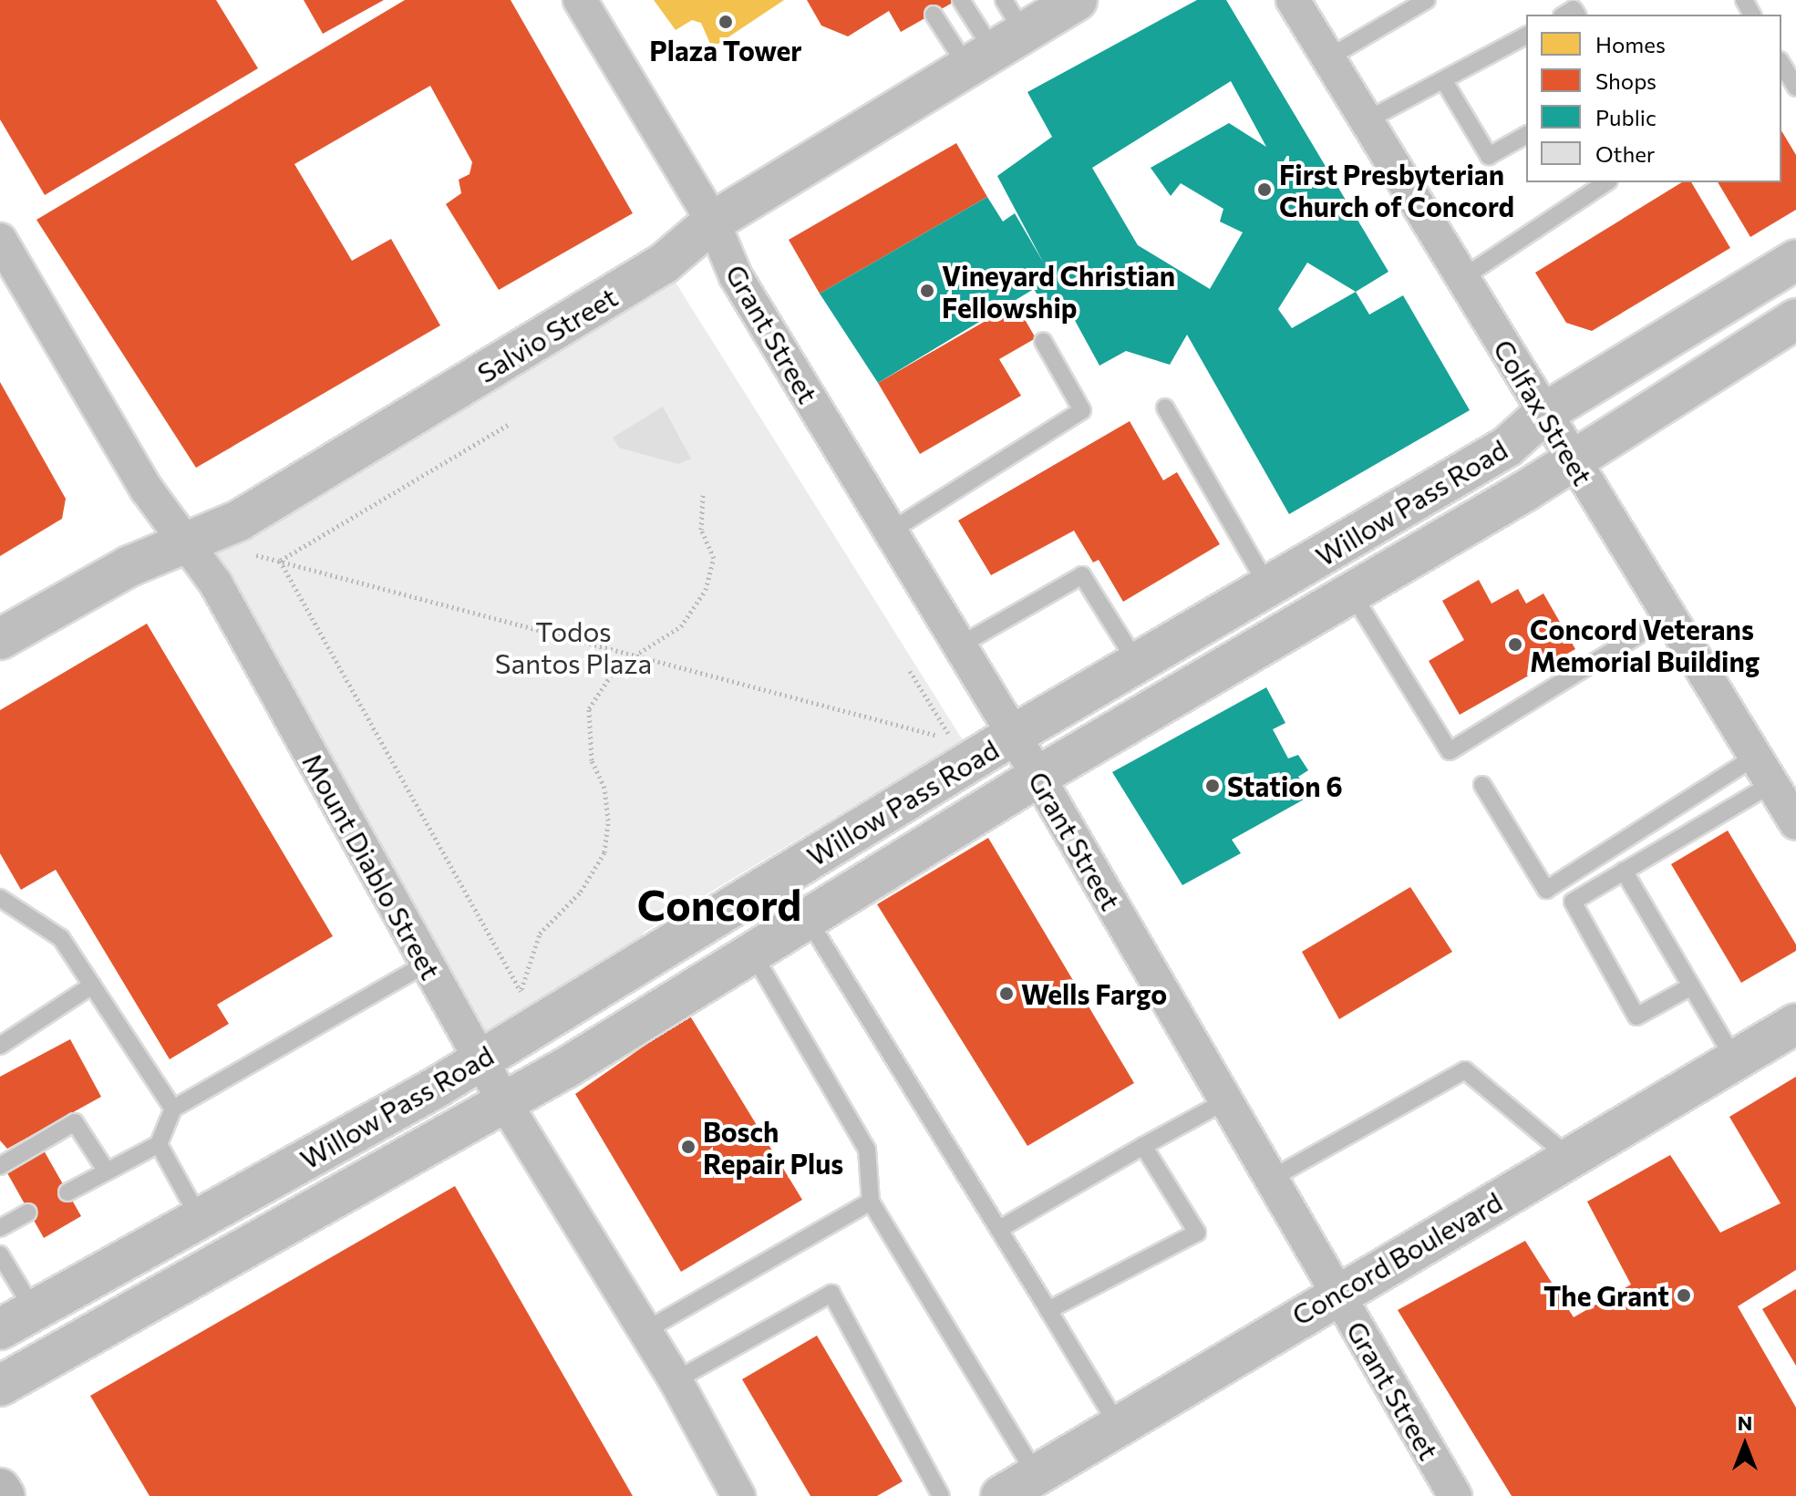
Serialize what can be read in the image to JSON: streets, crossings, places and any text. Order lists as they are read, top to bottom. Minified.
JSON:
{"streets":{"main road":["Salvio Street","Willow Pass Road","Concord Boulevard"],"street":["Grant Street","Colfax Street","Mount Diablo Street"]},"crossings":[["Grant Street","Salvio Street"],["Grant Street","Willow Pass Road"],["Grant Street","Concord Boulevard"],["Salvio Street","Mount Diablo Street"],["Colfax Street","Willow Pass Road"],["Willow Pass Road","Mount Diablo Street"]],"districts":["Concord"],"parks":["Todos Santos Plaza"],"places":["Plaza Tower","First Presbyterian Church of Concord","Vineyard Christian Fellowship","Concord Veterans Memorial Building","Station 6","Wells Fargo","Bosch Repair Plus","The Grant"],"legend":["Homes","Shops","Public","Other"],"north":"top"}
